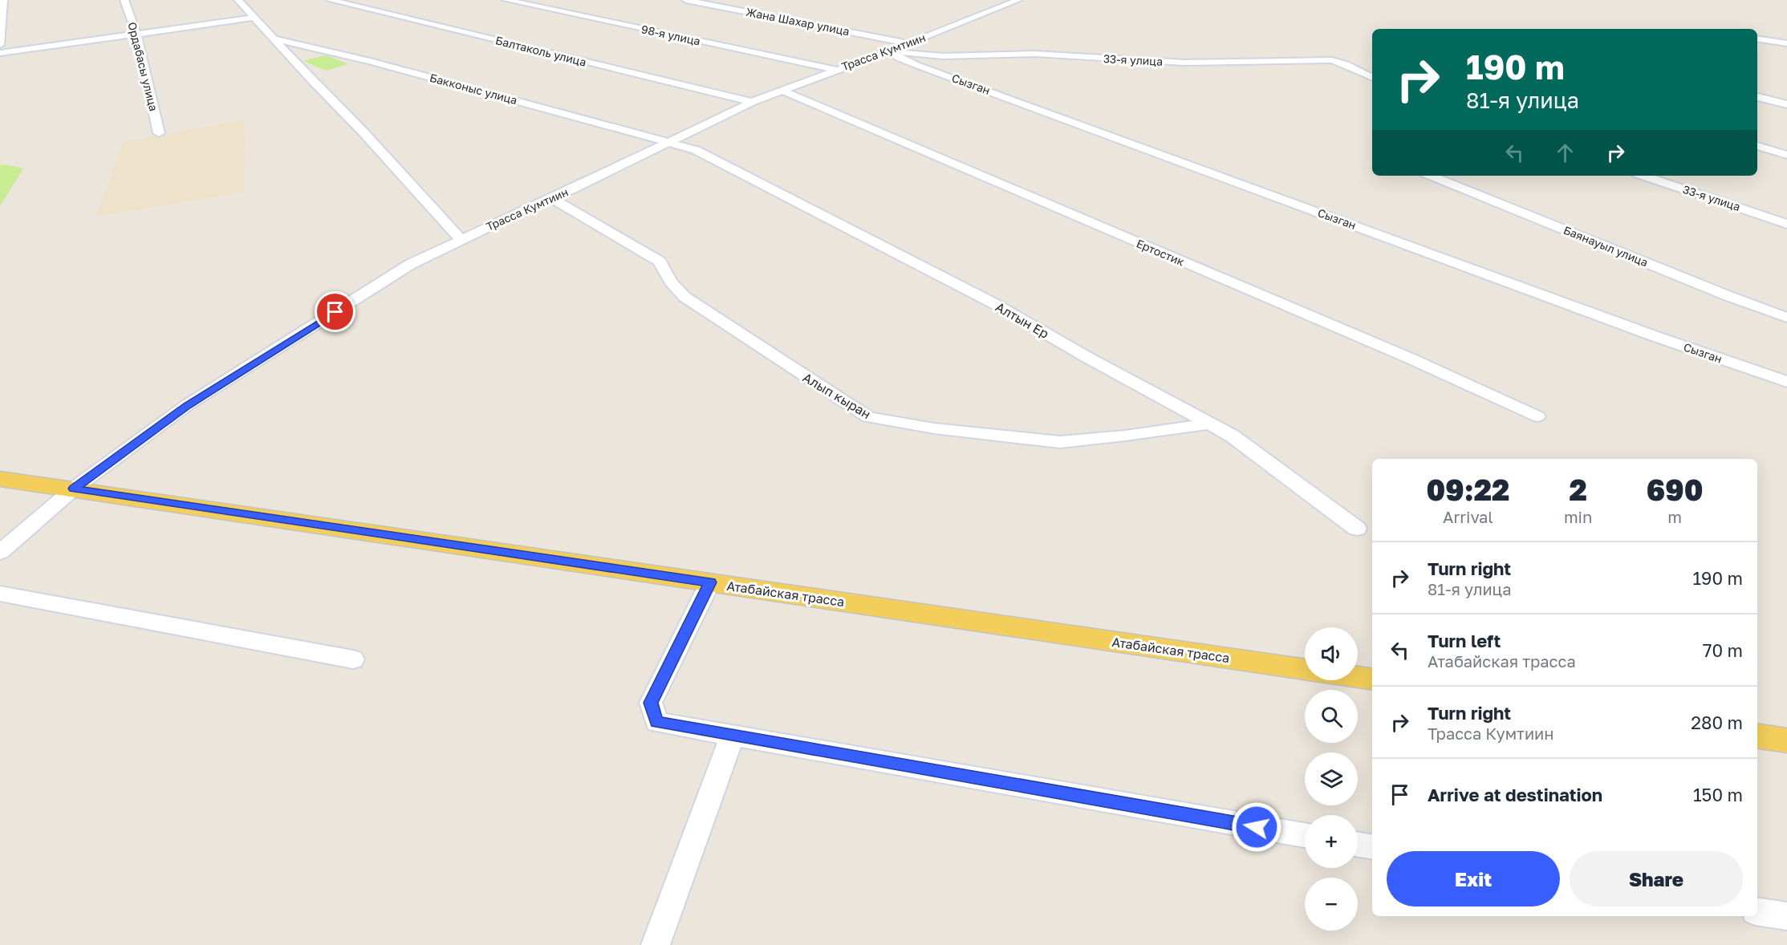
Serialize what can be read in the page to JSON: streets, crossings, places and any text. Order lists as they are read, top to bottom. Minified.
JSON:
{"streets":{"main road":["Атабайская трасса"],"street":["Жана Шахар улица","98-я улица","Балтаколь улица","Трасса Кумтиин","33-я улица","Ордабасы улица","Сызган","Бакконыс улица","Баянауыл улица","Ертостик","Алтын Ер","Алып кыран"]},"crossings":[["Жана Шахар улица","Трасса Кумтиин"],["98-я улица","Трасса Кумтиин"],["Балтаколь улица","Трасса Кумтиин"],["Трасса Кумтиин","33-я улица"],["Трасса Кумтиин","Сызган"],["Трасса Кумтиин","Бакконыс улица"],["Трасса Кумтиин","Ертостик"],["Трасса Кумтиин","Алтын Ер"],["Трасса Кумтиин","Алып кыран"],["Трасса Кумтиин","Атабайская трасса"],["33-я улица","Сызган"],["Бакконыс улица","Алтын Ер"],["Алтын Ер","Алып кыран"]],"page":{"turn":["190 m","81-я улица"],"eta":["09:22","Arrival","2","min","690","m"],"list":[{"name":"Turn right","note":"81-я улица","value":"190 m"},{"name":"Turn left","note":"Атабайская трасса","value":"70 m"},{"name":"Turn right","note":"Трасса Кумтиин","value":"280 m"},{"name":"Arrive at destination","value":"150 m"}],"map_buttons":["+","−"],"buttons":["Exit","Share"]}}
